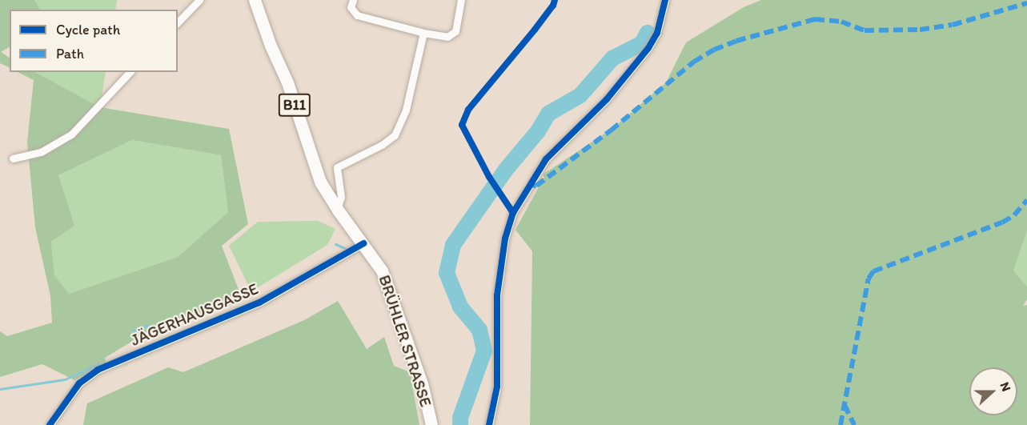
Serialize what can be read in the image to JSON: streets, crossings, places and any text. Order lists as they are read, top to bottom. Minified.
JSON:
{"streets":{"main road":["B11","BRÜHLER STRASSE"],"street":["JÄGERHAUSGASSE"]},"crossings":[["JÄGERHAUSGASSE","BRÜHLER STRASSE"]],"legend":["Cycle path","Path"],"north":"right"}
